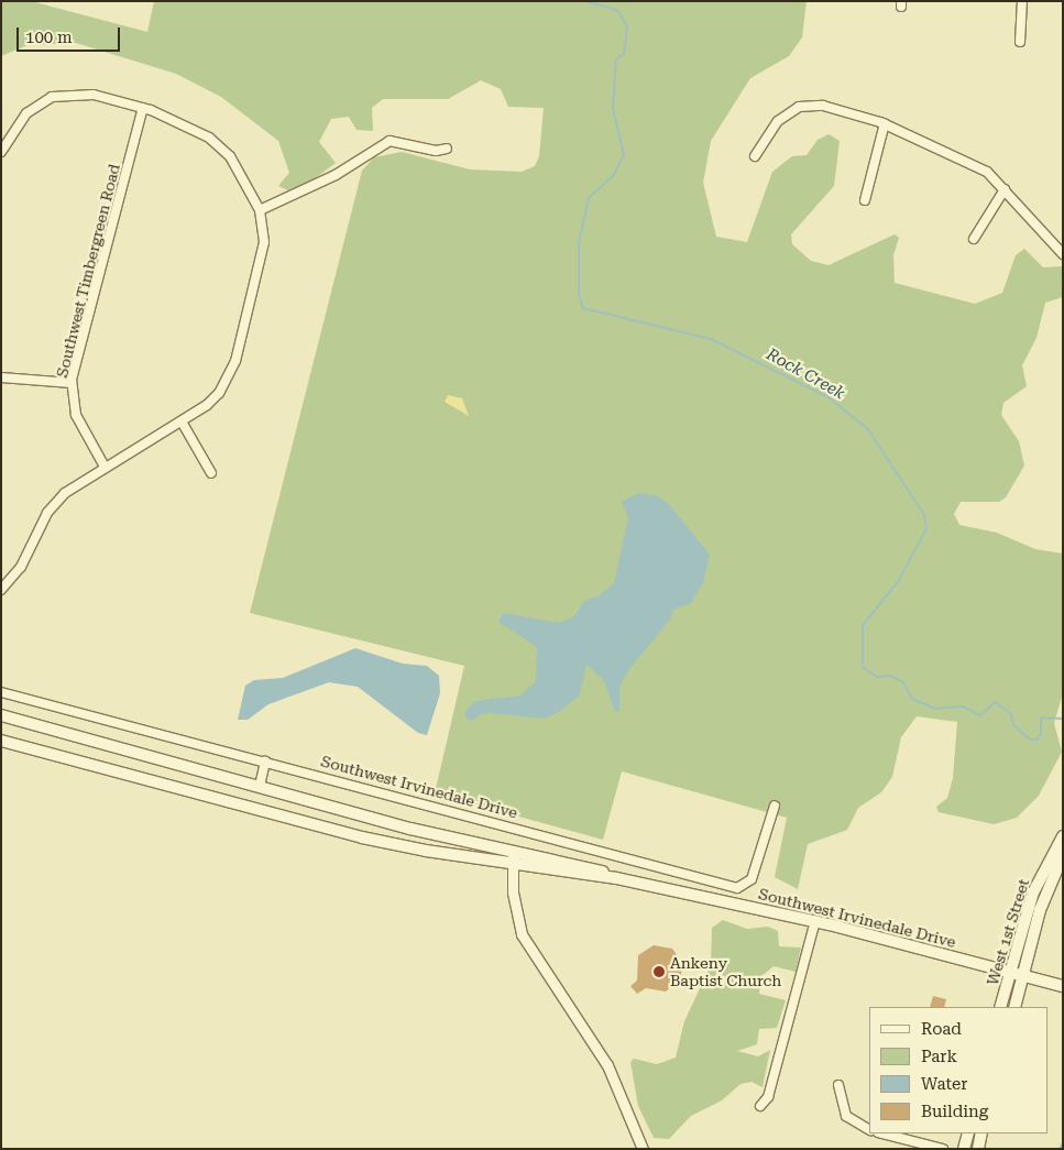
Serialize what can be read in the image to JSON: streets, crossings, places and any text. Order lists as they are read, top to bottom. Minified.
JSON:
{"streets":{"main road":["Southwest Irvinedale Drive","West 1st Street"],"street":["Southwest Timbergreen Road"]},"crossings":[["Southwest Irvinedale Drive","West 1st Street"]],"water":["Rock Creek"],"places":["Ankeny Baptist Church"],"legend":["Road","Park","Water","Building"],"scale_bar":"100 m"}
